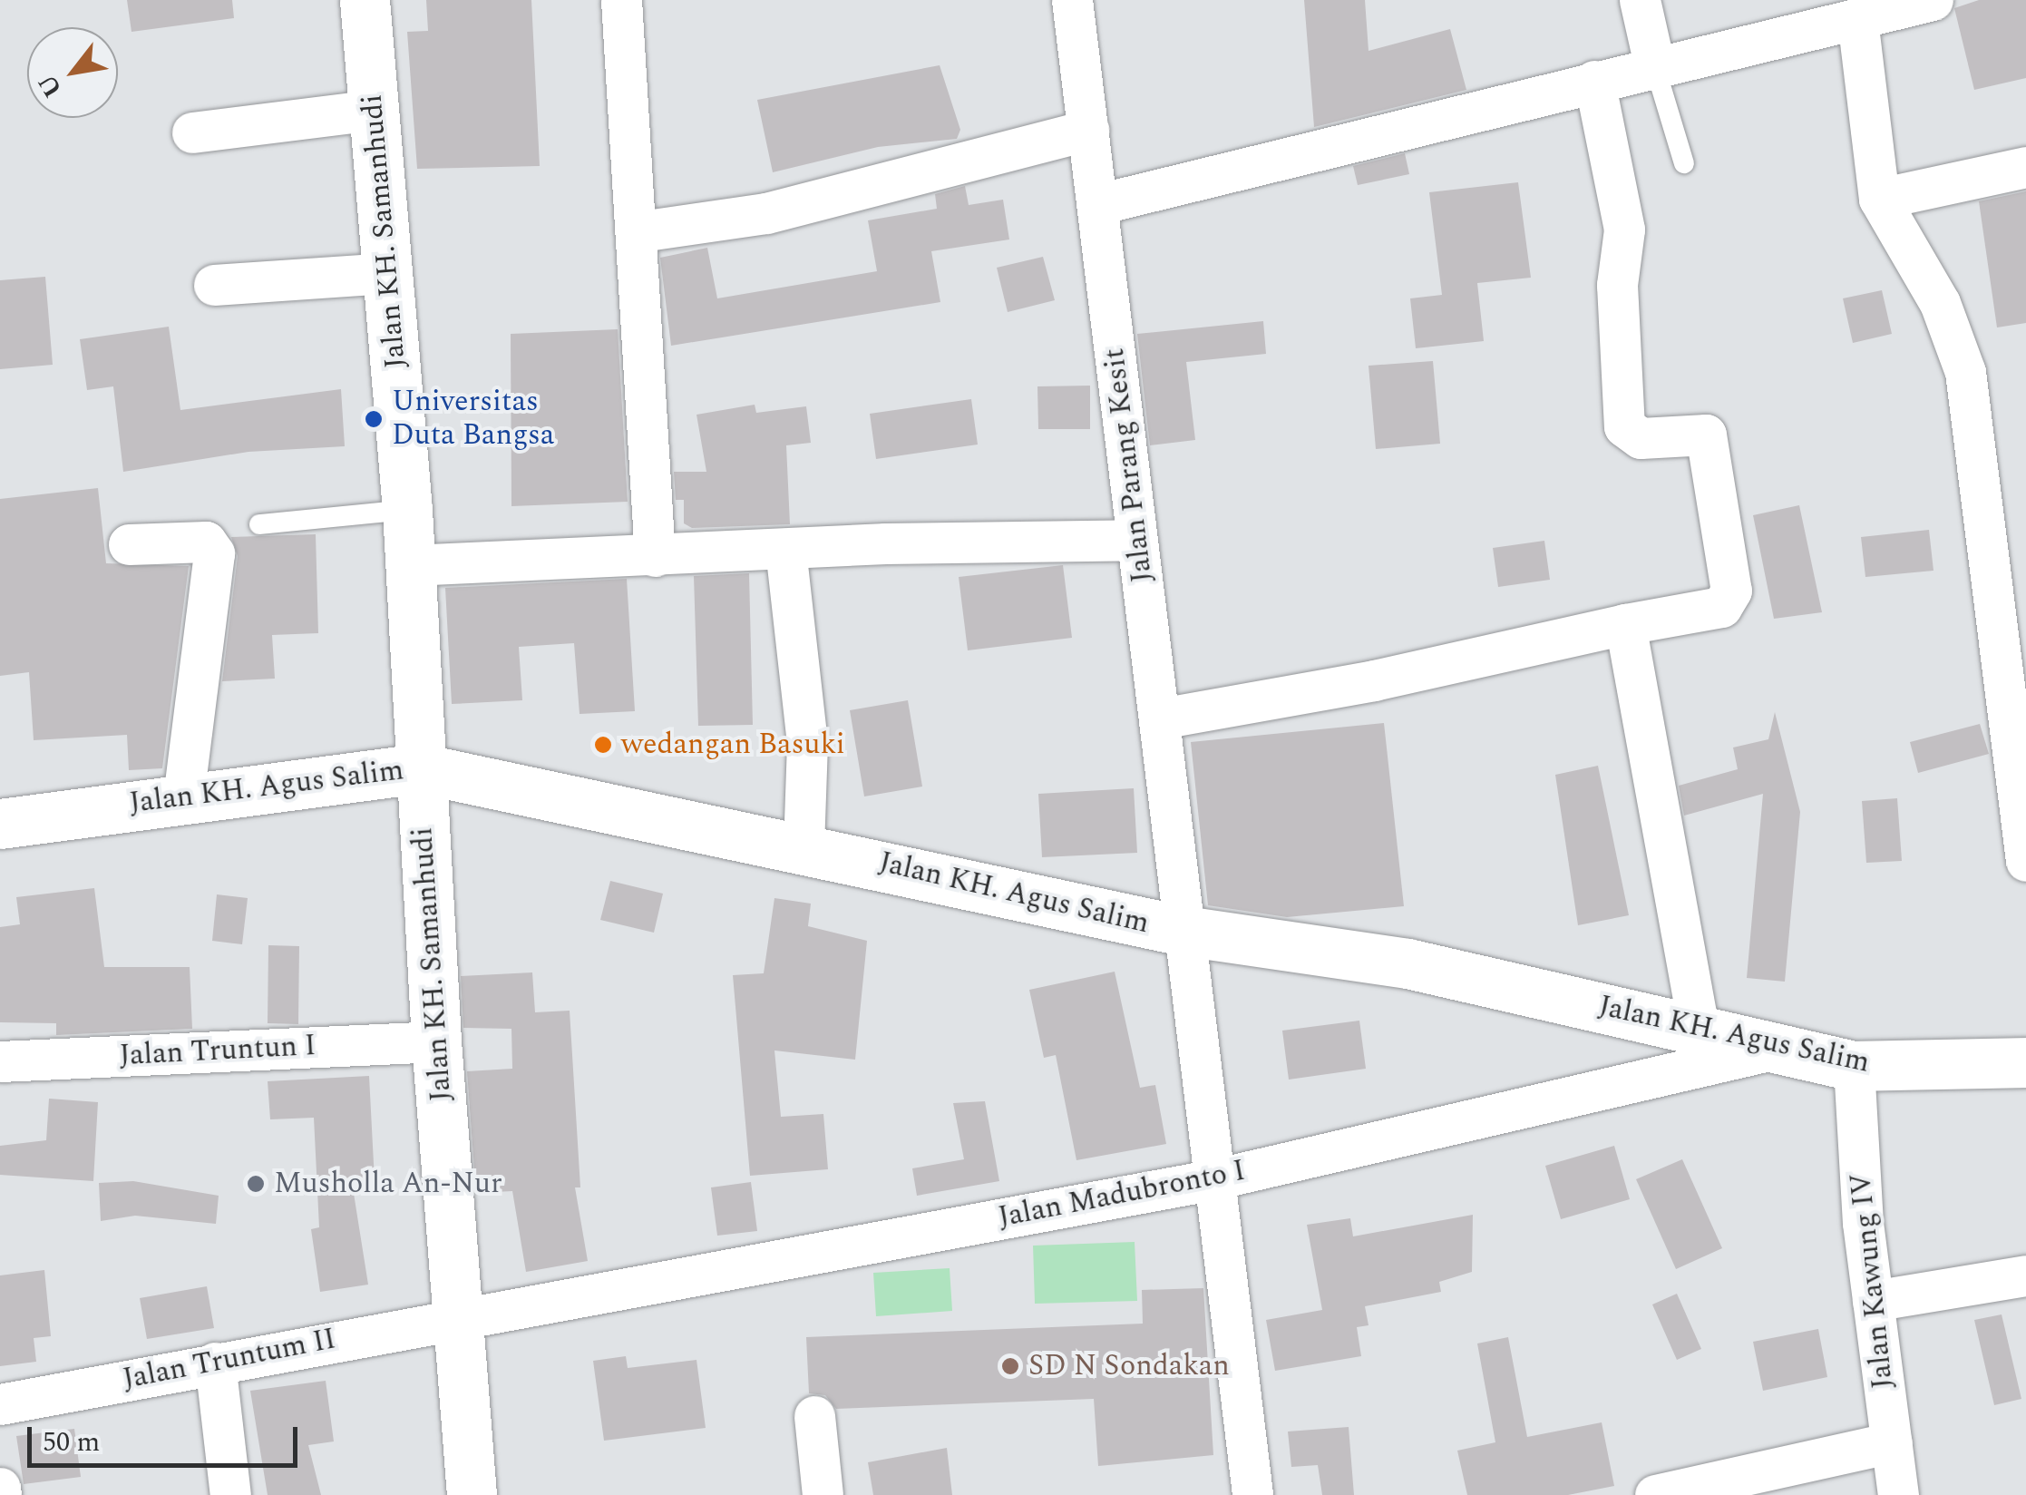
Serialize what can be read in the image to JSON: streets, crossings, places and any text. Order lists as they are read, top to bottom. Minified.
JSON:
{"streets":{"main road":["Jalan KH. Samanhudi","Jalan KH. Agus Salim"],"street":["Jalan Parang Kesit","Jalan Truntun I","Jalan Madubronto I","Jalan Kawung IV","Jalan Truntum II"]},"crossings":[["Jalan KH. Samanhudi","Jalan KH. Agus Salim"],["Jalan KH. Samanhudi","Jalan Truntun I"],["Jalan KH. Samanhudi","Jalan Madubronto I"],["Jalan KH. Samanhudi","Jalan Truntum II"],["Jalan Parang Kesit","Jalan KH. Agus Salim"],["Jalan Parang Kesit","Jalan Madubronto I"],["Jalan KH. Agus Salim","Jalan Madubronto I"],["Jalan KH. Agus Salim","Jalan Kawung IV"],["Jalan Madubronto I","Jalan Truntum II"]],"places":["Universitas Duta Bangsa","wedangan Basuki","Musholla An-Nur","SD N Sondakan"],"scale_bar":"50 m","north":"bottom left"}
